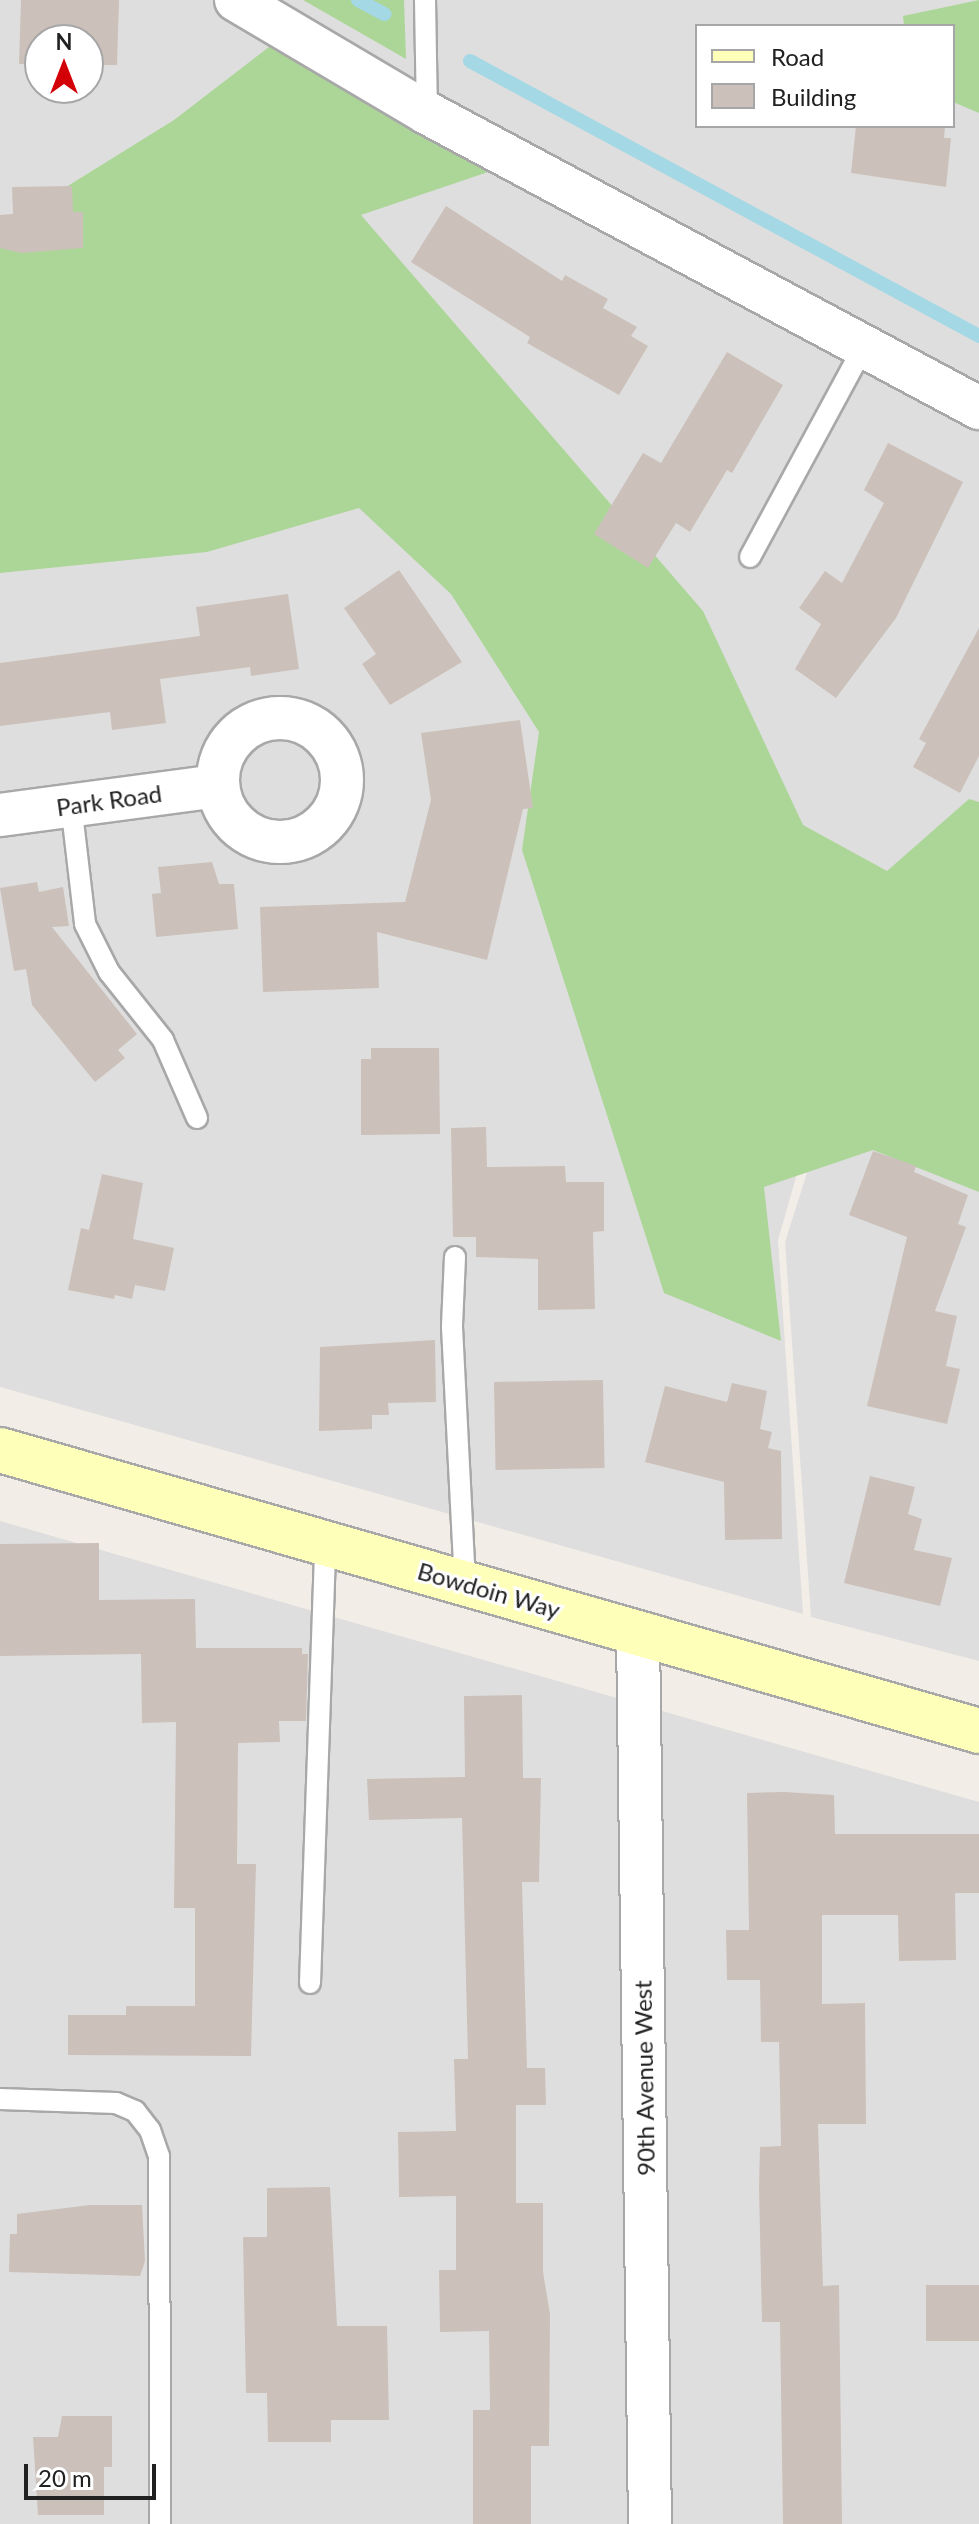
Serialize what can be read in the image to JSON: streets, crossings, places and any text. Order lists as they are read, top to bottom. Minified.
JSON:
{"streets":{"street":["Park Road","Bowdoin Way","90th Avenue West"]},"crossings":[["Bowdoin Way","90th Avenue West"]],"legend":["Road","Building"],"scale_bar":"20 m","north":"top"}
